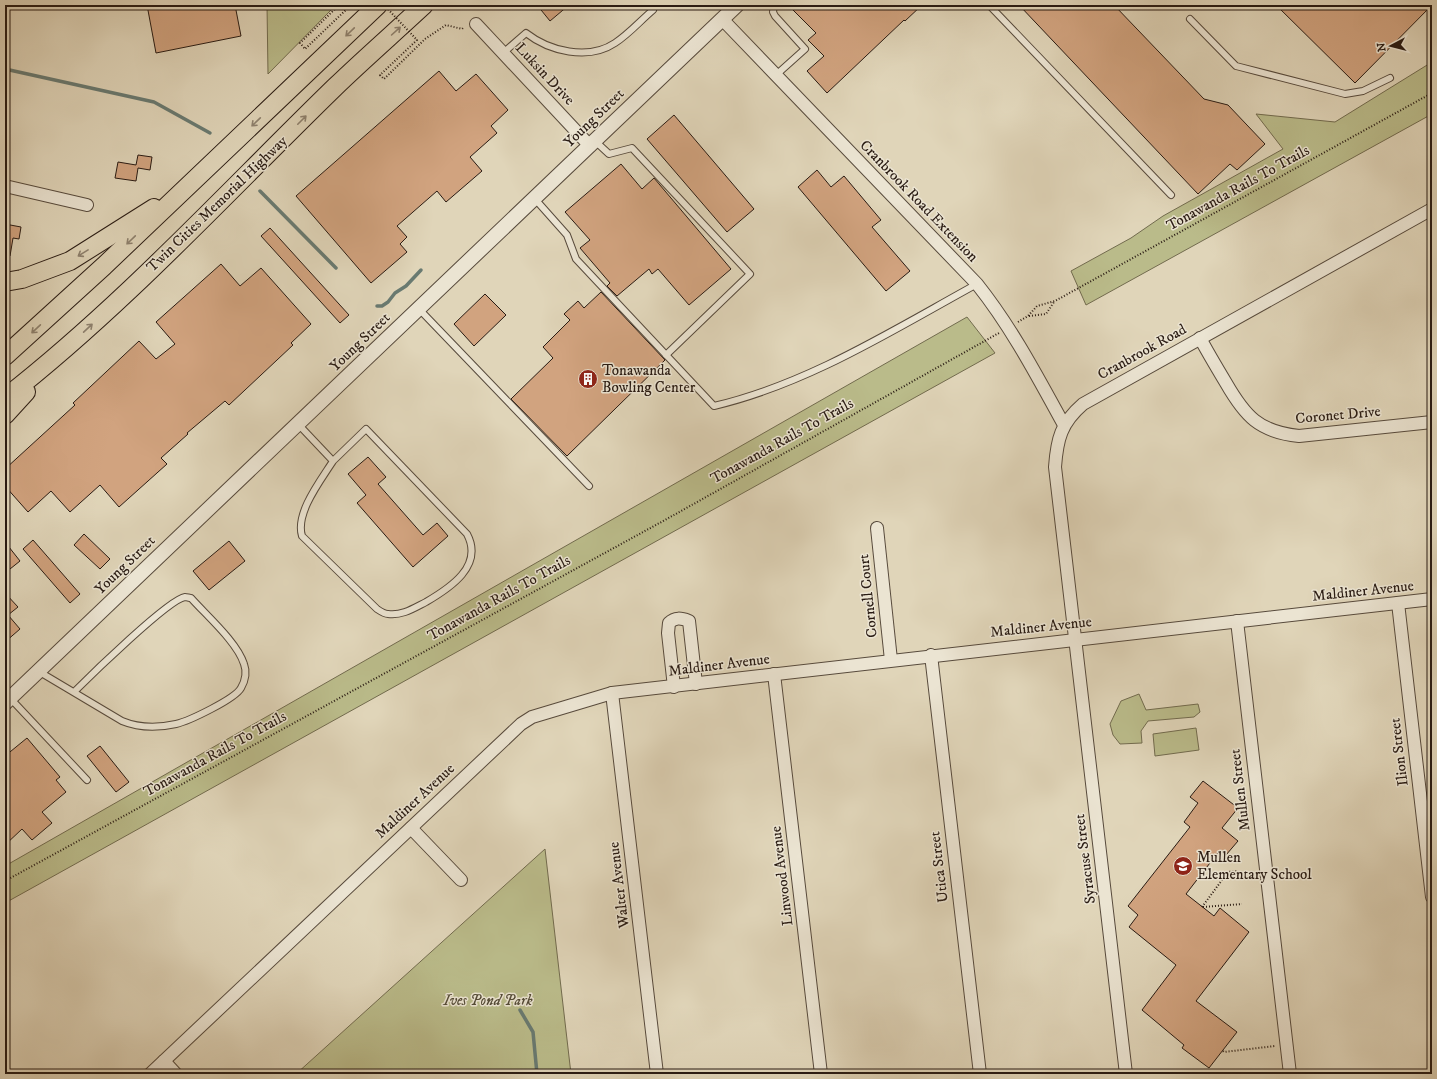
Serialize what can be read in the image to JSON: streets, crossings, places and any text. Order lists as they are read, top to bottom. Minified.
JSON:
{"streets":{"main road":["Twin Cities Memorial Highway"],"street":["Luksin Drive","Young Street","Cranbrook Road Extension","Cranbrook Road","Coronet Drive","Maldiner Avenue","Cornell Court","Ilion Street","Mullen Street","Syracuse Street","Utica Street","Linwood Avenue","Walter Avenue"],"path":["Tonawanda Rails To Trails"]},"crossings":[["Luksin Drive","Young Street"],["Young Street","Cranbrook Road Extension"],["Cranbrook Road Extension","Cranbrook Road"],["Cranbrook Road","Coronet Drive"],["Cranbrook Road","Maldiner Avenue"],["Cranbrook Road","Syracuse Street"],["Maldiner Avenue","Cornell Court"],["Maldiner Avenue","Ilion Street"],["Maldiner Avenue","Mullen Street"],["Maldiner Avenue","Syracuse Street"],["Maldiner Avenue","Utica Street"],["Maldiner Avenue","Linwood Avenue"],["Maldiner Avenue","Walter Avenue"]],"parks":["Ives Pond Park"],"places":{"building":["Tonawanda Bowling Center"],"school or university":["Mullen Elementary School"]},"north":"left"}
